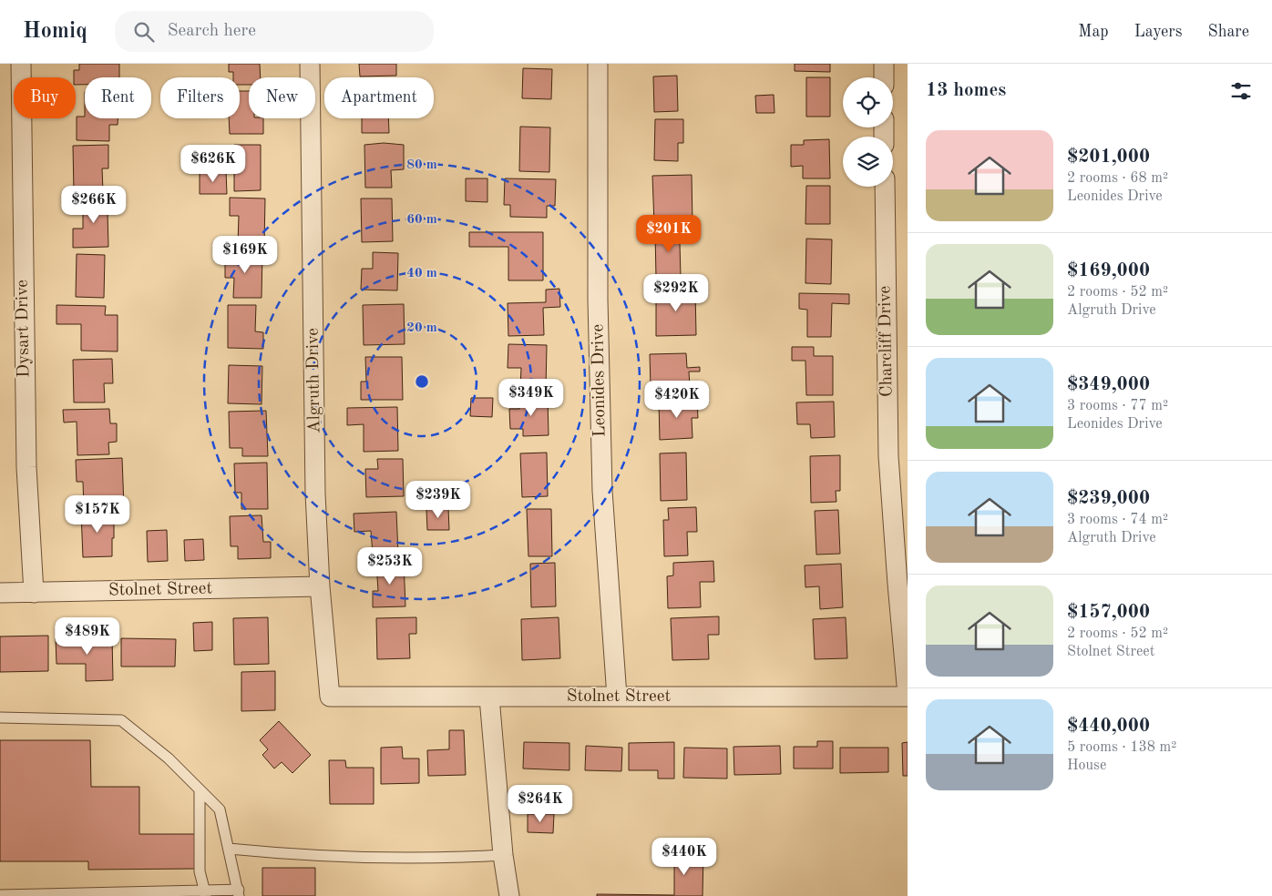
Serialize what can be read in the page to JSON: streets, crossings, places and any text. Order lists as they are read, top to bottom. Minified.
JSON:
{"streets":{"street":["Dysart Drive","Charcliff Drive","Algruth Drive","Leonides Drive","Stolnet Street"]},"crossings":[["Dysart Drive","Stolnet Street"],["Charcliff Drive","Stolnet Street"],["Algruth Drive","Stolnet Street"],["Leonides Drive","Stolnet Street"]],"page":{"header":"Homiq","search":"Search here","nav":["Map","Layers","Share"],"heading":"13 homes","chip":["Buy","Rent","Filters","New","Apartment"],"list":[{"name":"$201,000","note":"2 rooms · 68 m² · Leonides Drive"},{"name":"$169,000","note":"2 rooms · 52 m² · Algruth Drive"},{"name":"$349,000","note":"3 rooms · 77 m² · Leonides Drive"},{"name":"$239,000","note":"3 rooms · 74 m² · Algruth Drive"},{"name":"$157,000","note":"2 rooms · 52 m² · Stolnet Street"},{"name":"$440,000","note":"5 rooms · 138 m² · House"}],"price":["$626K","$266K","$201K","$169K","$292K","$349K","$420K","$239K","$157K","$253K","$489K","$264K","$440K"]},"rings":["80 m","60 m","40 m","20 m"]}
